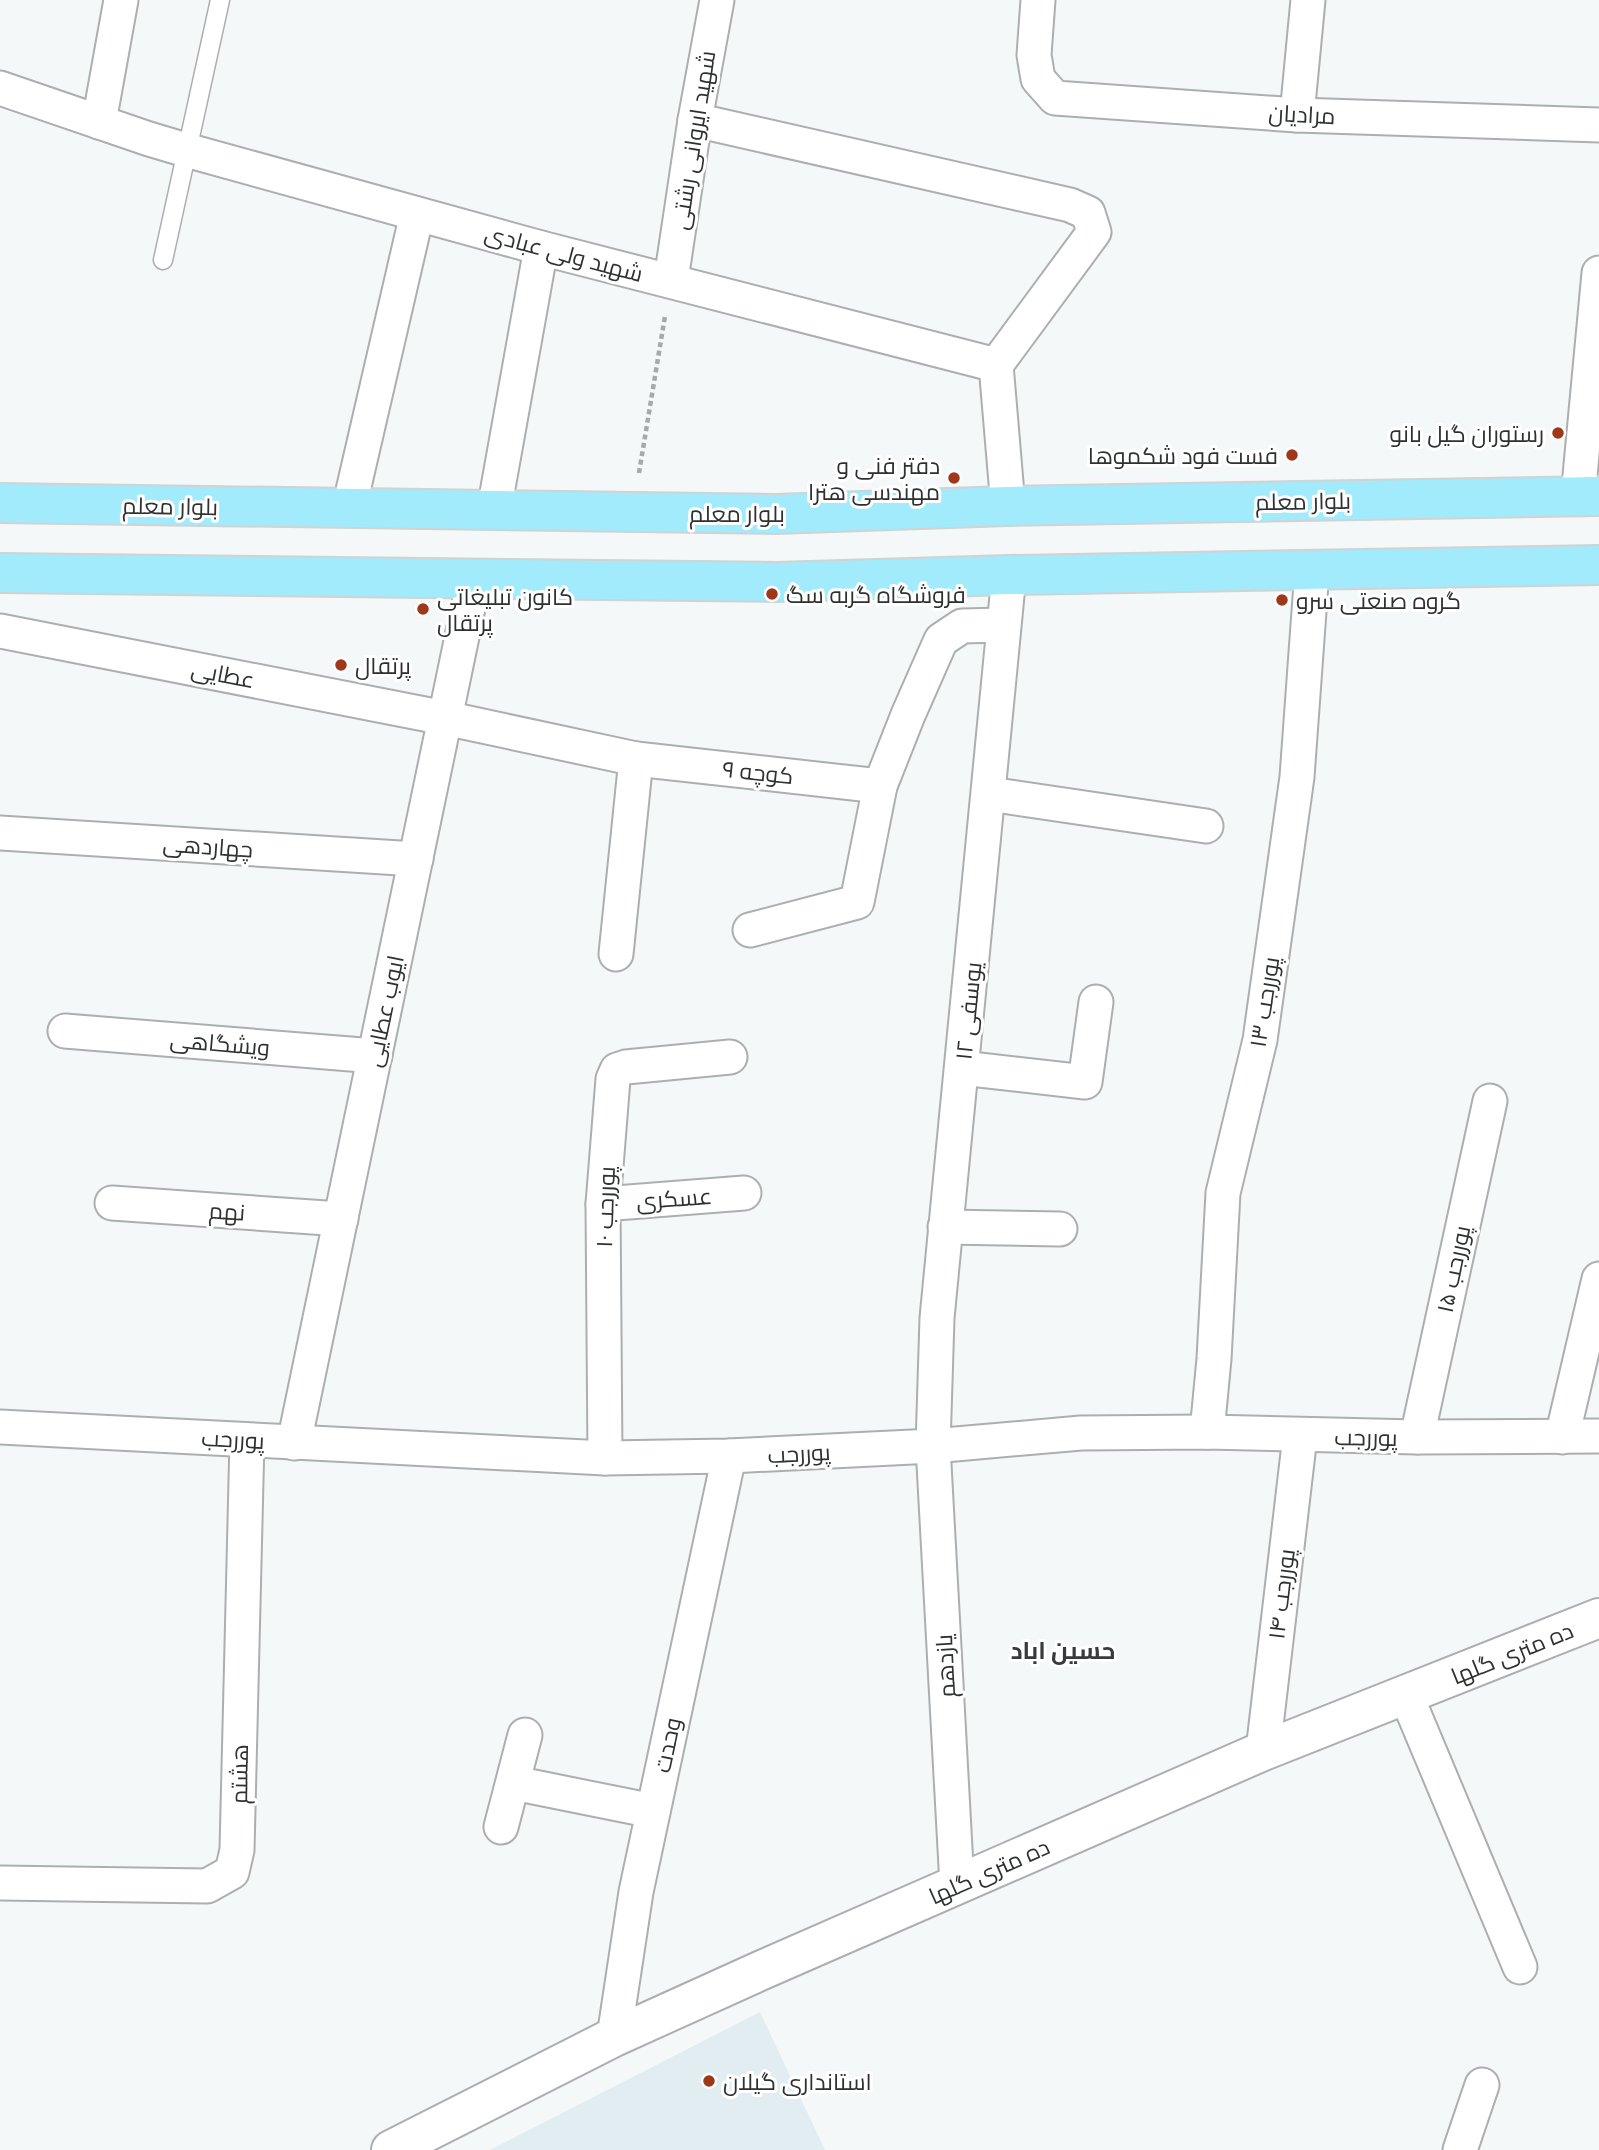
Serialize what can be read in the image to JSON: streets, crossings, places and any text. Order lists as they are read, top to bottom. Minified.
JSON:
{"streets":{"main road":["بلوار معلم"],"street":["مرادیان","شهید ایروانی رشتی","شهید ولی عبادی","عطایی","کوچه ۹","چهاردهی","پوررجب ۱۳","ایوب عطایی","یوسفی ۱۲","ویشگاهی","عسکری","پوررجب ۱۰","نهم","پوررجب ۱۵","پوررجب","پوررجب ۱۴","ده متری گلها","یازدهم","وحدت","هشتم"]},"crossings":[["شهید ایروانی رشتی","شهید ولی عبادی"],["عطایی","کوچه ۹"],["عطایی","ایوب عطایی"],["چهاردهی","ایوب عطایی"],["پوررجب ۱۳","پوررجب"],["ایوب عطایی","ویشگاهی"],["ایوب عطایی","نهم"],["ایوب عطایی","پوررجب"],["یوسفی ۱۲","پوررجب"],["یوسفی ۱۲","یازدهم"],["عسکری","پوررجب ۱۰"],["پوررجب ۱۰","پوررجب"],["پوررجب ۱۵","پوررجب"],["پوررجب","پوررجب ۱۴"],["پوررجب","یازدهم"],["پوررجب","وحدت"],["پوررجب","هشتم"],["پوررجب ۱۴","ده متری گلها"],["ده متری گلها","یازدهم"],["ده متری گلها","وحدت"]],"districts":["حسین اباد"],"places":["رستوران گیل بانو","فست فود شکموها","دفتر فنی و مهندسی هترا","فروشگاه گربه سگ","گروه صنعتی سرو","کانون تبلیغاتی پرتقال","پرتقال","استانداری گیلان"]}
